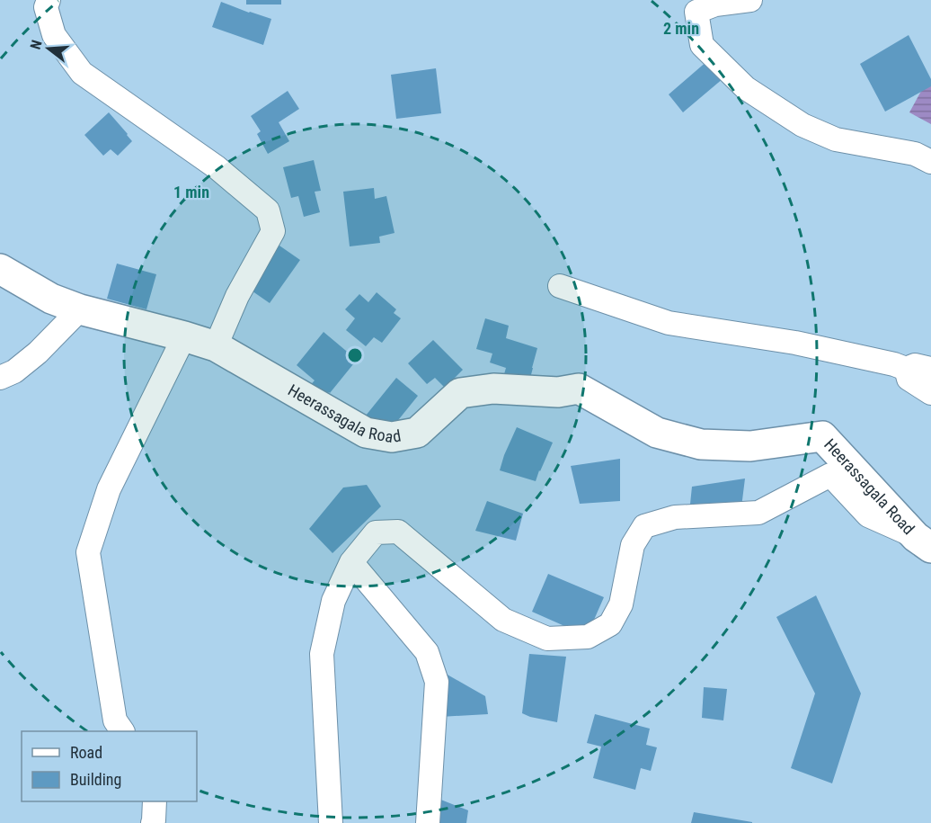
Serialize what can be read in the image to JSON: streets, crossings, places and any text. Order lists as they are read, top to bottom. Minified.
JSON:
{"streets":{"street":["Heerassagala Road"]},"legend":["Road","Building"],"north":"left","rings":["2 min","1 min"]}
